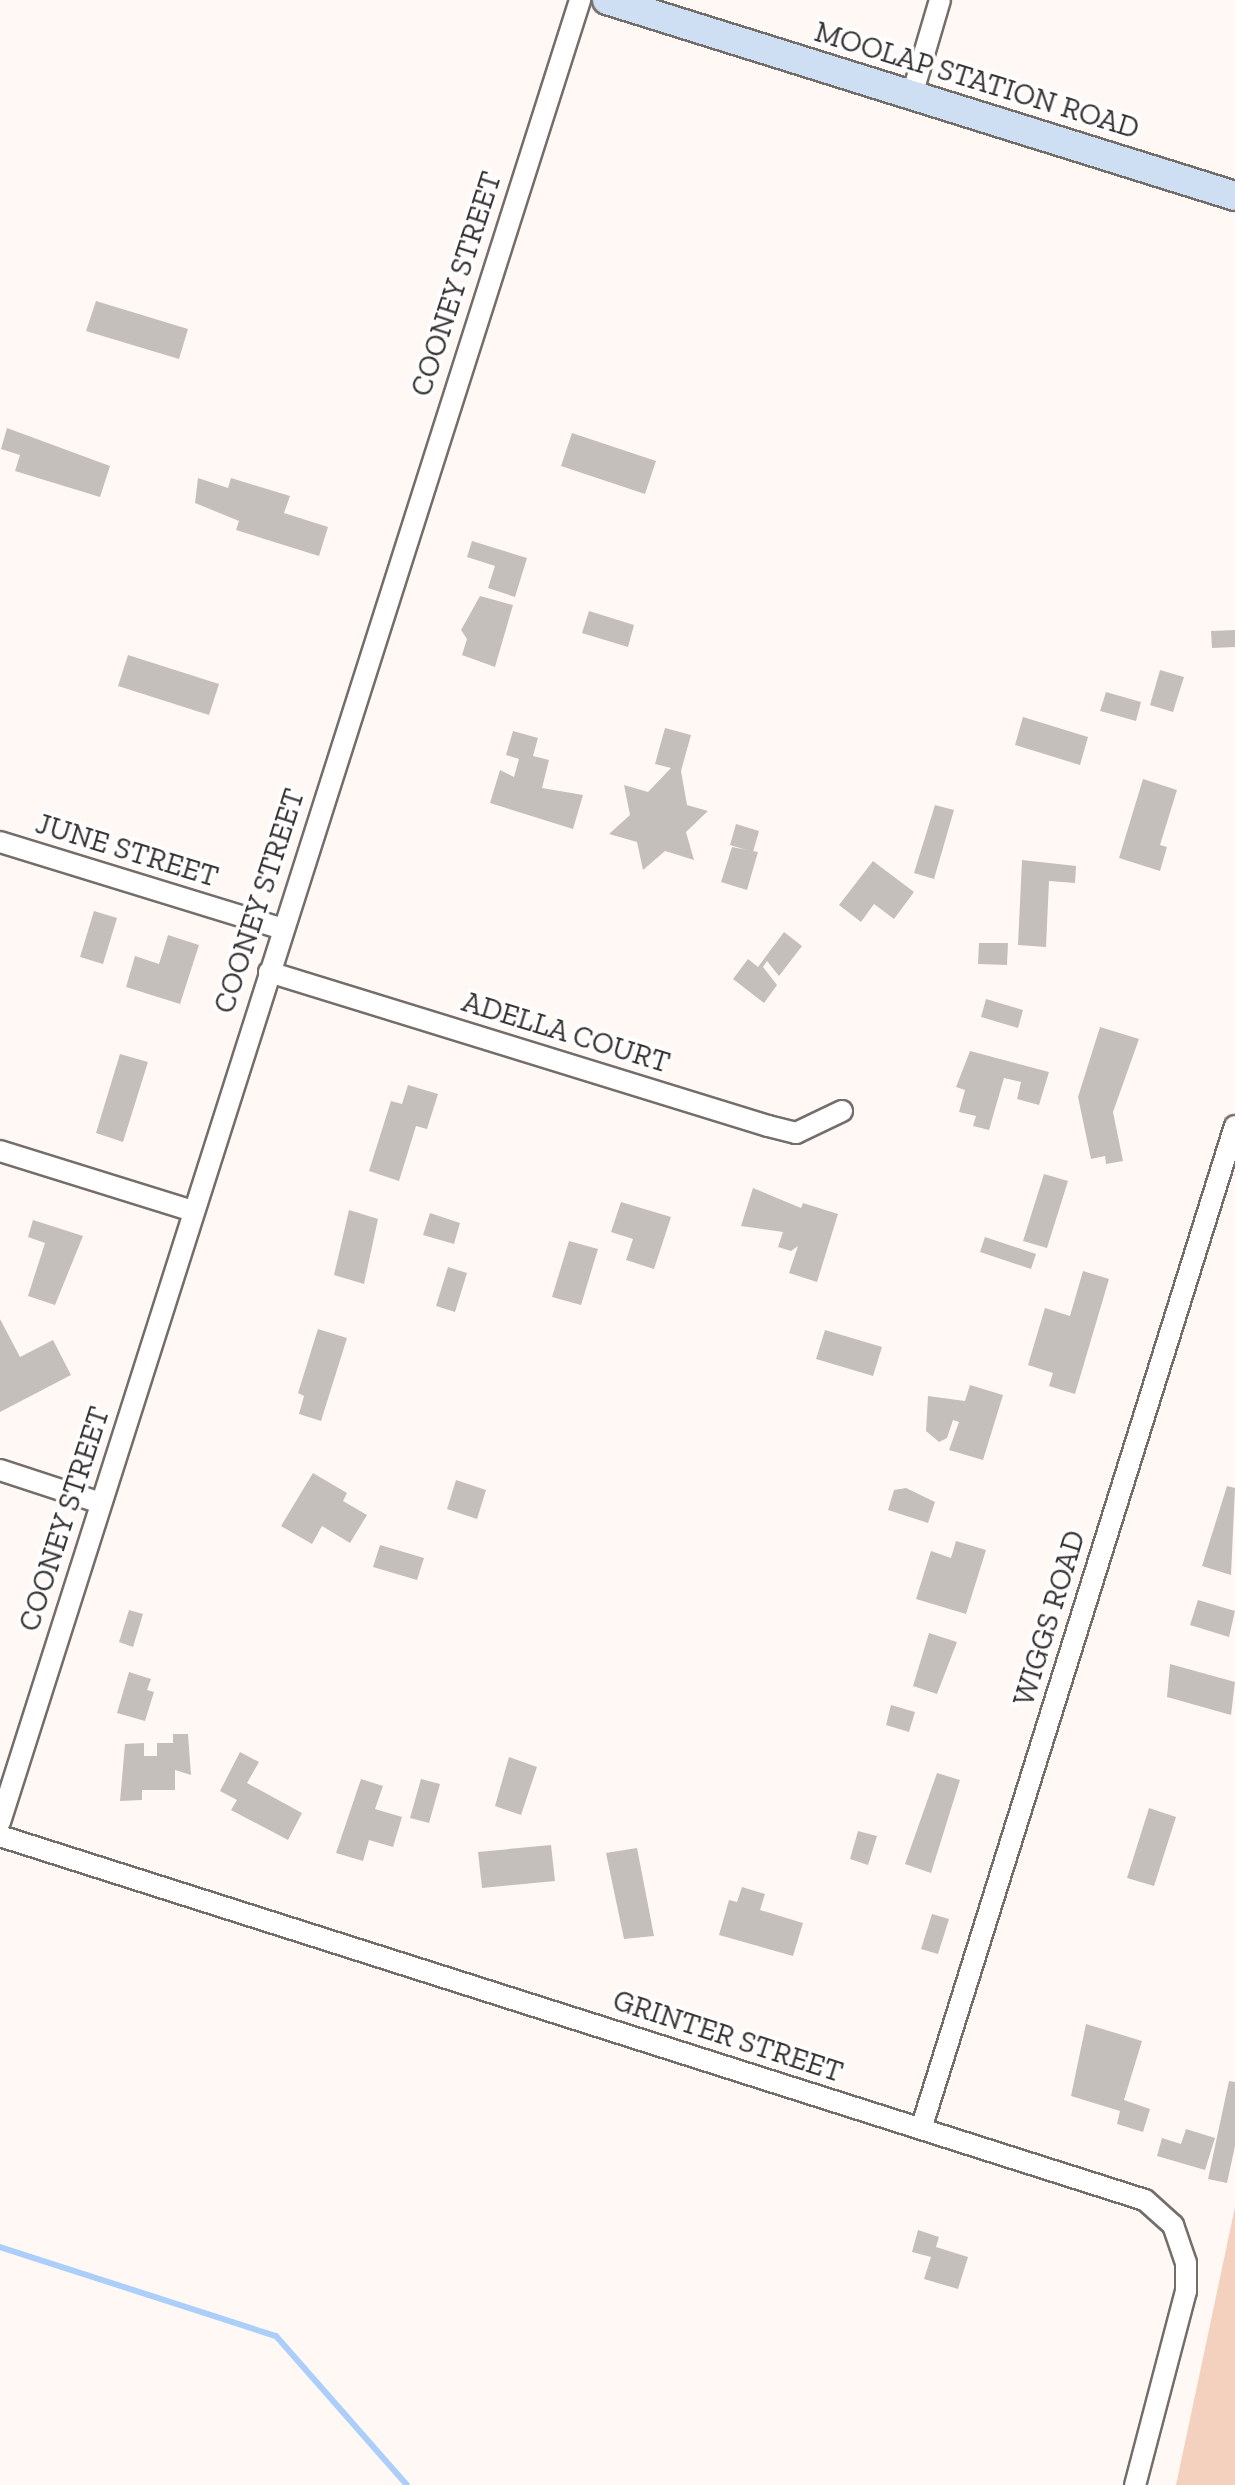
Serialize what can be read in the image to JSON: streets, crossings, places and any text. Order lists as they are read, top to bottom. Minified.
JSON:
{"streets":{"street":["MOOLAP STATION ROAD","COONEY STREET","JUNE STREET","ADELLA COURT","WIGGS ROAD","GRINTER STREET"]},"crossings":[["COONEY STREET","JUNE STREET"],["COONEY STREET","ADELLA COURT"],["WIGGS ROAD","GRINTER STREET"]]}
